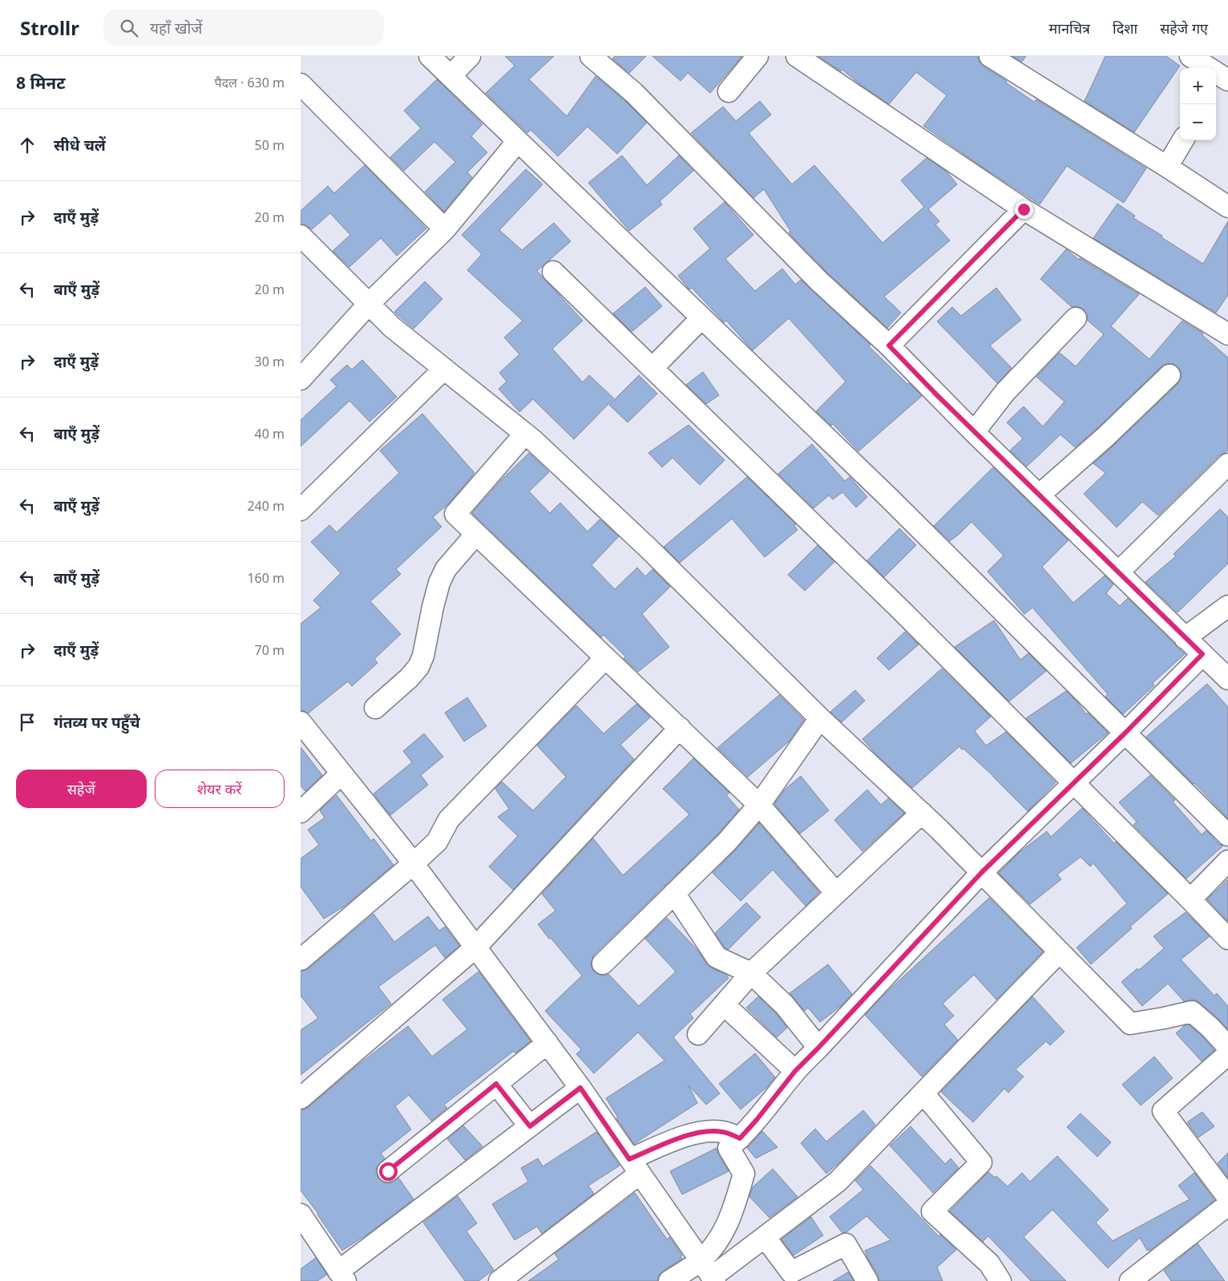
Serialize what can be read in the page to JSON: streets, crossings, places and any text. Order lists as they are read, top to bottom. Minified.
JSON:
{"page":{"header":"Strollr","search":"यहाँ खोजें","nav":["मानचित्र","दिशा","सहेजे गए"],"heading":["8 मिनट","पैदल · 630 m"],"map_buttons":["+","−"],"list":[["सीधे चलें","50 m"],["दाएँ मुड़ें","20 m"],["बाएँ मुड़ें","20 m"],["दाएँ मुड़ें","30 m"],["बाएँ मुड़ें","40 m"],["बाएँ मुड़ें","240 m"],["बाएँ मुड़ें","160 m"],["दाएँ मुड़ें","70 m"],"गंतव्य पर पहुँचे"],"buttons":["सहेजें","शेयर करें"]}}
